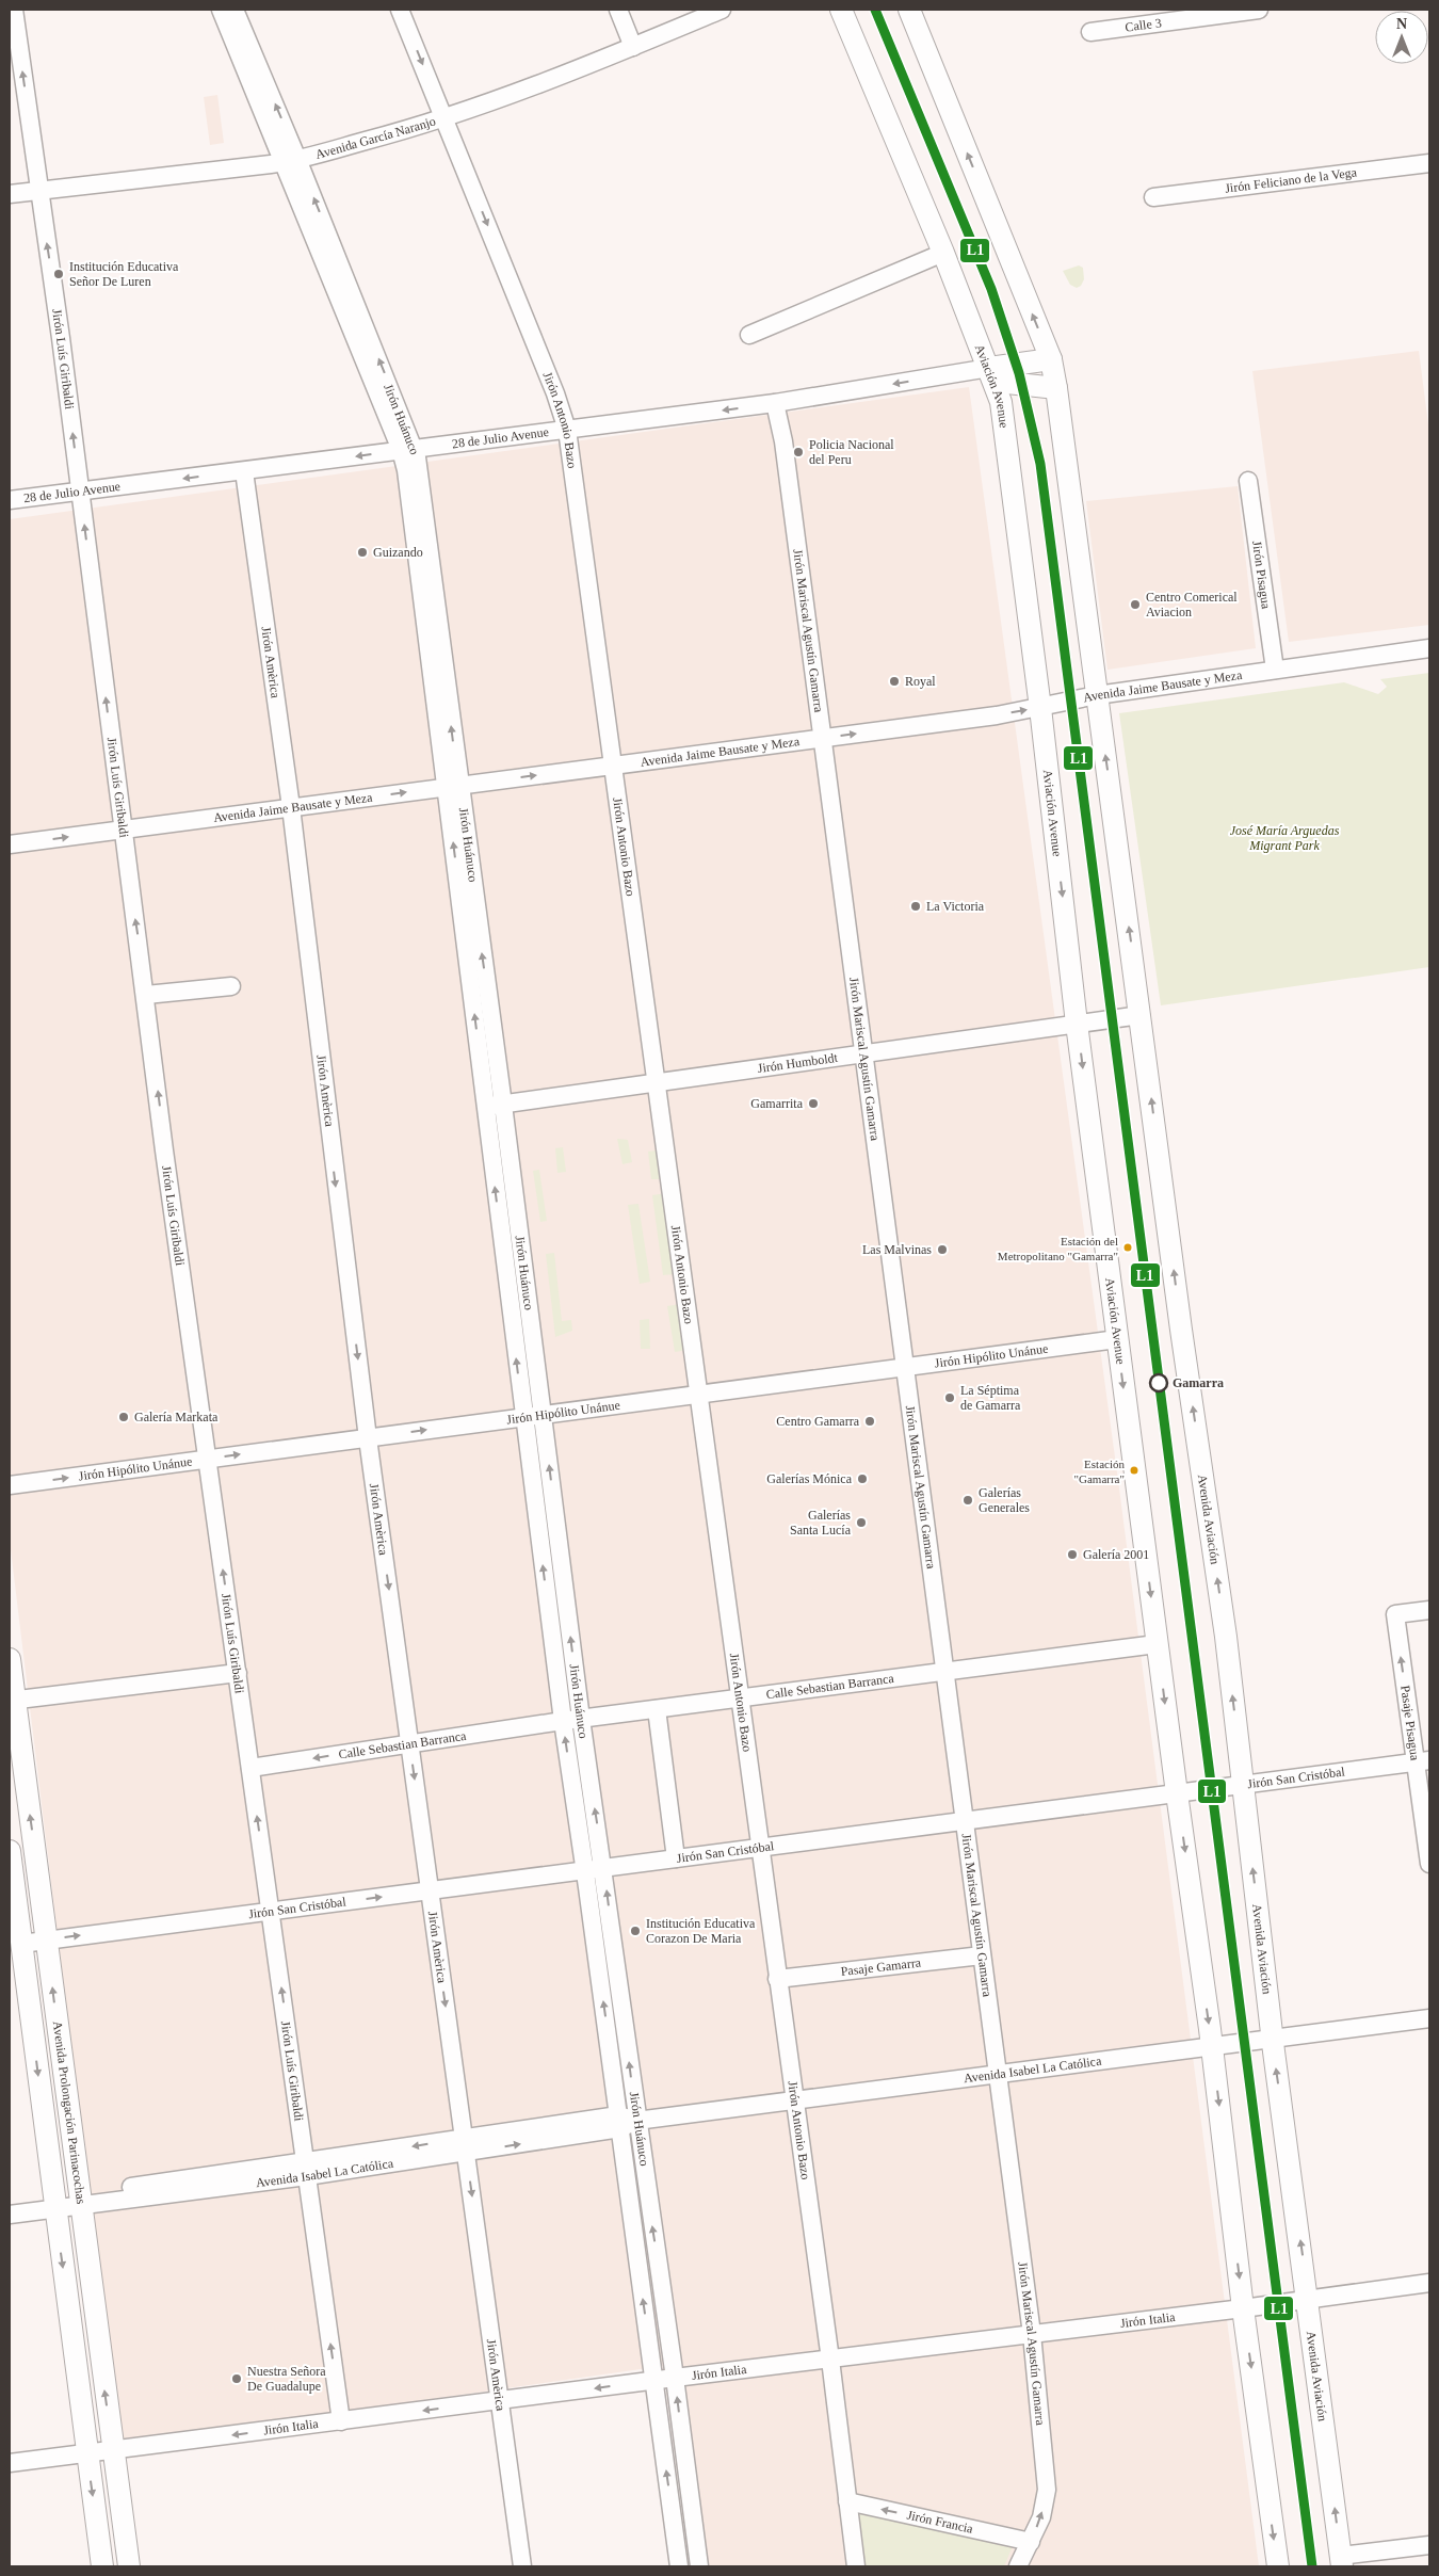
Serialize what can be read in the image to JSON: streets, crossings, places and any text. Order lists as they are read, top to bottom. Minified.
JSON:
{"streets":{"main road":["Aviación Avenue","28 de Julio Avenue","Avenida Aviación","Avenida Prolongación Parinacochas"],"street":["Calle 3","Avenida García Naranjo","Jirón Feliciano de la Vega","Jirón Luís Giribaldi","Jirón Huánuco","Jirón Antonio Bazo","Jirón Pisagua","Jirón Mariscal Agustín Gamarra","Jirón Amèrica","Avenida Jaime Bausate y Meza","Jirón Humboldt","Jirón Hipólito Unánue","Calle Sebastian Barranca","Pasaje Pisagua","Jirón San Cristóbal","Pasaje Gamarra","Avenida Isabel La Católica","Jirón Italia","Jirón Francia"]},"crossings":[["Avenida García Naranjo","Jirón Luís Giribaldi"],["Avenida García Naranjo","Jirón Huánuco"],["Avenida García Naranjo","Jirón Antonio Bazo"],["Jirón Luís Giribaldi","28 de Julio Avenue"],["Jirón Luís Giribaldi","Avenida Jaime Bausate y Meza"],["Jirón Luís Giribaldi","Jirón Hipólito Unánue"],["Jirón Luís Giribaldi","Calle Sebastian Barranca"],["Jirón Luís Giribaldi","Jirón San Cristóbal"],["Jirón Luís Giribaldi","Avenida Isabel La Católica"],["Jirón Luís Giribaldi","Jirón Italia"],["Aviación Avenue","28 de Julio Avenue"],["Aviación Avenue","Avenida Jaime Bausate y Meza"],["Aviación Avenue","Jirón Humboldt"],["Aviación Avenue","Jirón Hipólito Unánue"],["Aviación Avenue","Calle Sebastian Barranca"],["Jirón Huánuco","28 de Julio Avenue"],["Jirón Huánuco","Avenida Jaime Bausate y Meza"],["Jirón Huánuco","Jirón Humboldt"],["Jirón Huánuco","Jirón Hipólito Unánue"],["Jirón Huánuco","Calle Sebastian Barranca"],["Jirón Huánuco","Jirón San Cristóbal"],["Jirón Huánuco","Avenida Isabel La Católica"],["Jirón Huánuco","Jirón Italia"],["Jirón Antonio Bazo","28 de Julio Avenue"],["Jirón Antonio Bazo","Avenida Jaime Bausate y Meza"],["Jirón Antonio Bazo","Jirón Humboldt"],["Jirón Antonio Bazo","Jirón Hipólito Unánue"],["Jirón Antonio Bazo","Calle Sebastian Barranca"],["Jirón Antonio Bazo","Jirón San Cristóbal"],["Jirón Antonio Bazo","Pasaje Gamarra"],["Jirón Antonio Bazo","Avenida Isabel La Católica"],["Jirón Antonio Bazo","Jirón Italia"],["Jirón Antonio Bazo","Jirón Francia"],["28 de Julio Avenue","Jirón Mariscal Agustín Gamarra"],["28 de Julio Avenue","Jirón Amèrica"],["Jirón Pisagua","Avenida Jaime Bausate y Meza"],["Jirón Mariscal Agustín Gamarra","Avenida Jaime Bausate y Meza"],["Jirón Mariscal Agustín Gamarra","Jirón Humboldt"],["Jirón Mariscal Agustín Gamarra","Jirón Hipólito Unánue"],["Jirón Mariscal Agustín Gamarra","Calle Sebastian Barranca"],["Jirón Mariscal Agustín Gamarra","Jirón San Cristóbal"],["Jirón Mariscal Agustín Gamarra","Pasaje Gamarra"],["Jirón Mariscal Agustín Gamarra","Avenida Isabel La Católica"],["Jirón Mariscal Agustín Gamarra","Jirón Italia"],["Jirón Mariscal Agustín Gamarra","Jirón Francia"],["Jirón Amèrica","Avenida Jaime Bausate y Meza"],["Jirón Amèrica","Jirón Hipólito Unánue"],["Jirón Amèrica","Calle Sebastian Barranca"],["Jirón Amèrica","Jirón San Cristóbal"],["Jirón Amèrica","Avenida Isabel La Católica"],["Jirón Amèrica","Jirón Italia"],["Jirón Humboldt","Avenida Aviación"],["Avenida Aviación","Jirón San Cristóbal"],["Avenida Aviación","Avenida Isabel La Católica"],["Avenida Aviación","Jirón Italia"],["Pasaje Pisagua","Jirón San Cristóbal"],["Jirón San Cristóbal","Avenida Prolongación Parinacochas"],["Avenida Isabel La Católica","Avenida Prolongación Parinacochas"],["Avenida Prolongación Parinacochas","Jirón Italia"]],"one_way":["Jirón Luís Giribaldi","Jirón Huánuco","28 de Julio Avenue","Jirón Amèrica","Avenida Jaime Bausate y Meza","Jirón Hipólito Unánue","Pasaje Pisagua","Jirón Italia","Jirón Francia"],"parks":["José María Arguedas Migrant Park"],"places":["Institución Educativa Señor De Luren","Policia Nacional del Peru","Guizando","Centro Comerical Aviacion","Royal","La Victoria","Gamarrita","Estación del Metropolitano \"Gamarra\"","Las Malvinas","Gamarra","La Séptima de Gamarra","Galería Markata","Centro Gamarra","Estación \"Gamarra\"","Galerías Mónica","Galerías Generales","Galerías Santa Lucía","Galería 2001","Institución Educativa Corazon De Maria","Nuestra Señora De Guadalupe"],"lines":["transit line L1"],"north":"top"}
